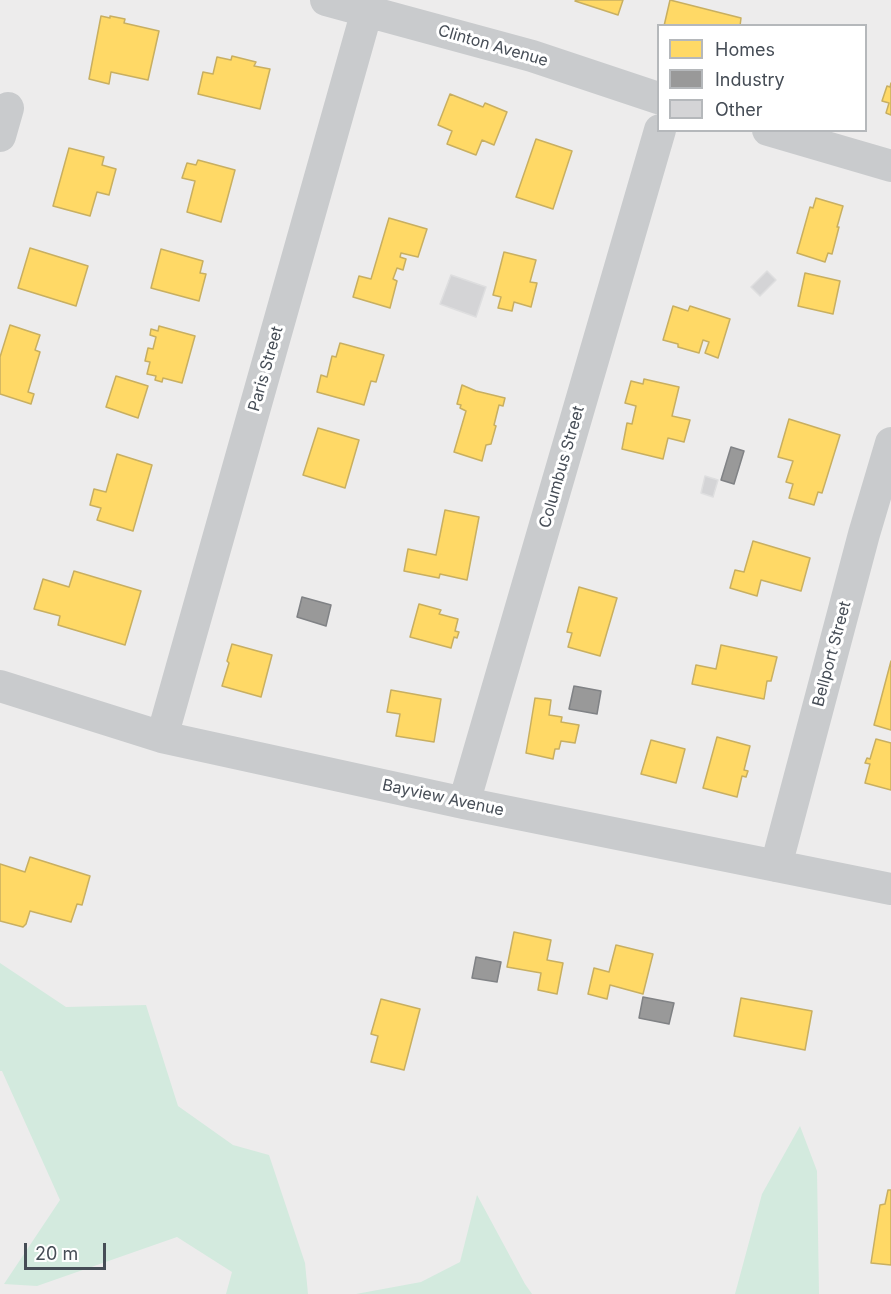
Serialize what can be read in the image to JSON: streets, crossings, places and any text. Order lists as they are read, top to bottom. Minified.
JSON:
{"streets":{"street":["Clinton Avenue","Paris Street","Columbus Street","Bellport Street","Bayview Avenue"]},"crossings":[["Clinton Avenue","Paris Street"],["Paris Street","Bayview Avenue"],["Columbus Street","Bayview Avenue"],["Bellport Street","Bayview Avenue"]],"legend":["Homes","Industry","Other"],"scale_bar":"20 m"}
